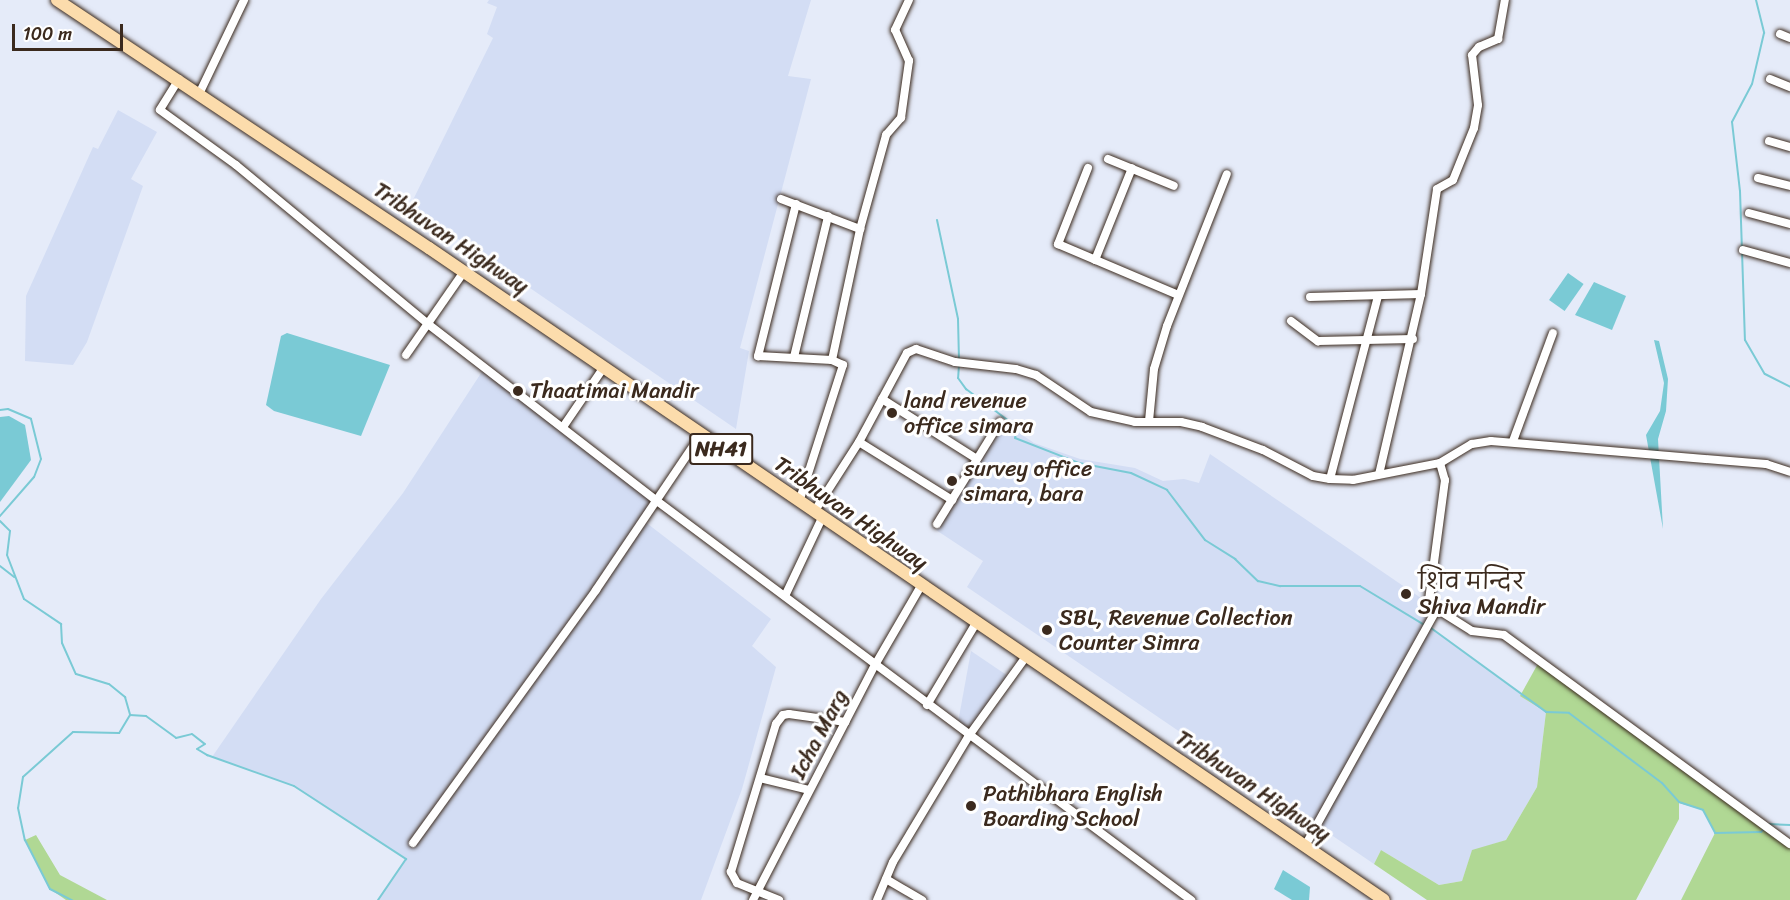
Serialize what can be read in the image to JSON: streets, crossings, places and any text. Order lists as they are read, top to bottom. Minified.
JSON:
{"streets":{"highway":["Tribhuvan Highway","NH41"],"street":["Icha Marg"]},"crossings":[["Tribhuvan Highway","Icha Marg"]],"places":["Thaatimai Mandir","land revenue office simara","survey office simara, bara","शिव मन्दिर Shiva Mandir","SBL, Revenue Collection Counter Simra","Pathibhara English Boarding School"],"scale_bar":"100 m"}
